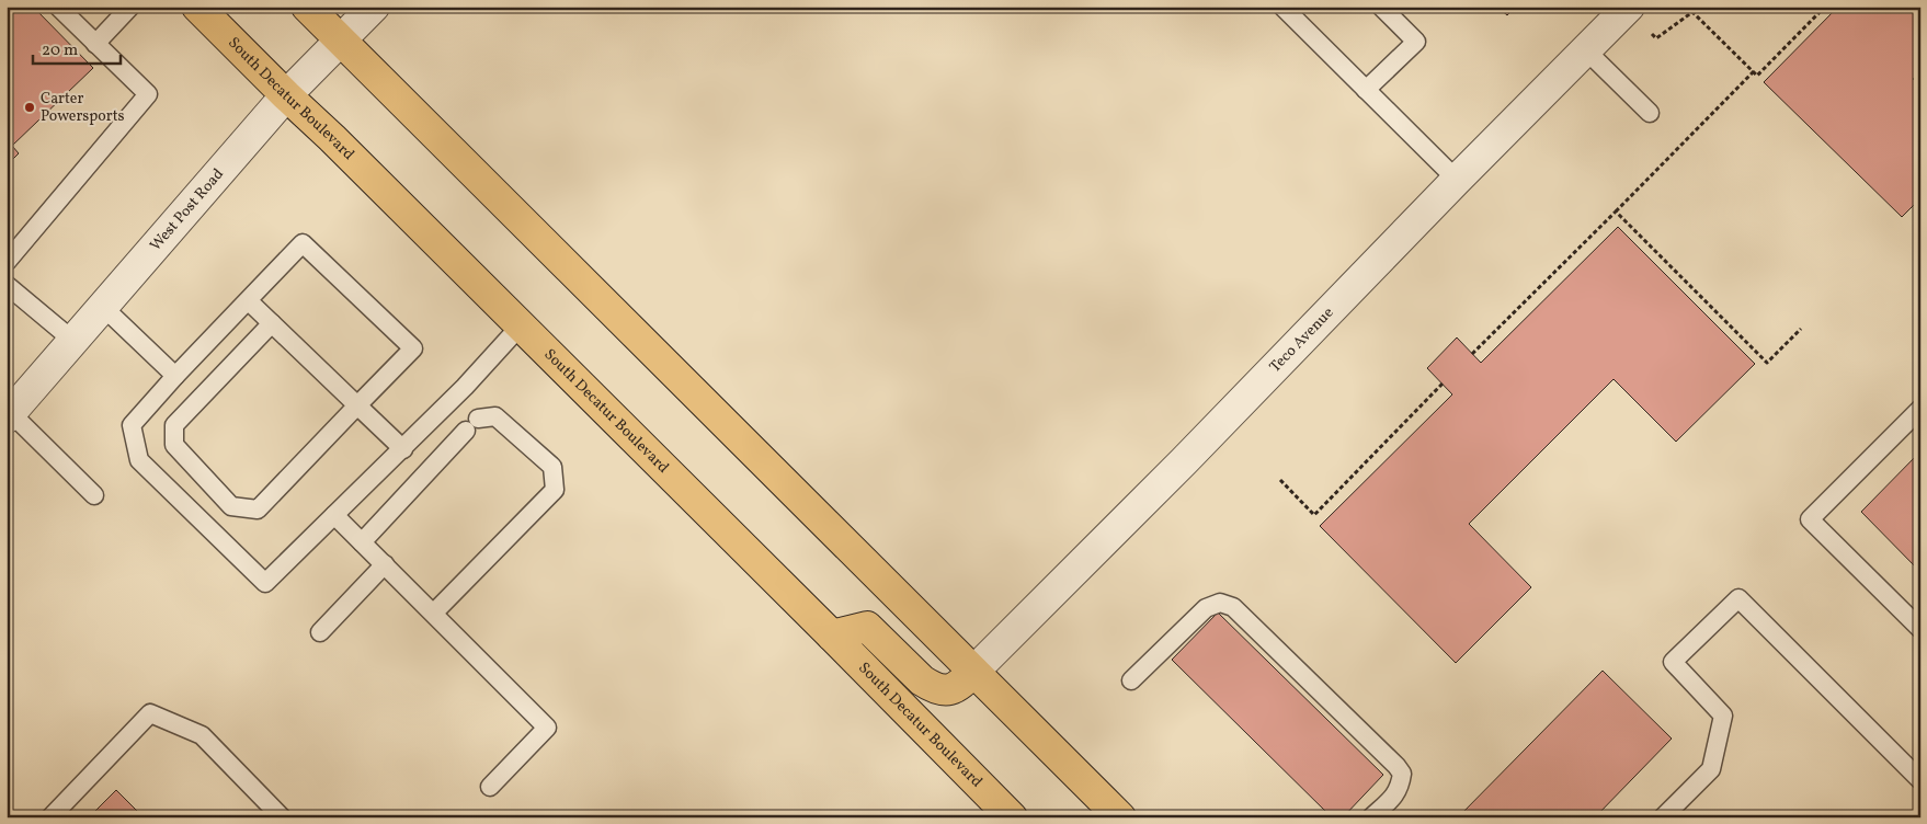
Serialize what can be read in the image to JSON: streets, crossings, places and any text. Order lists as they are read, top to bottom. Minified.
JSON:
{"streets":{"main road":["South Decatur Boulevard"],"street":["West Post Road","Teco Avenue"]},"crossings":[["South Decatur Boulevard","West Post Road"]],"places":["Carter Powersports"],"scale_bar":"20 m"}
